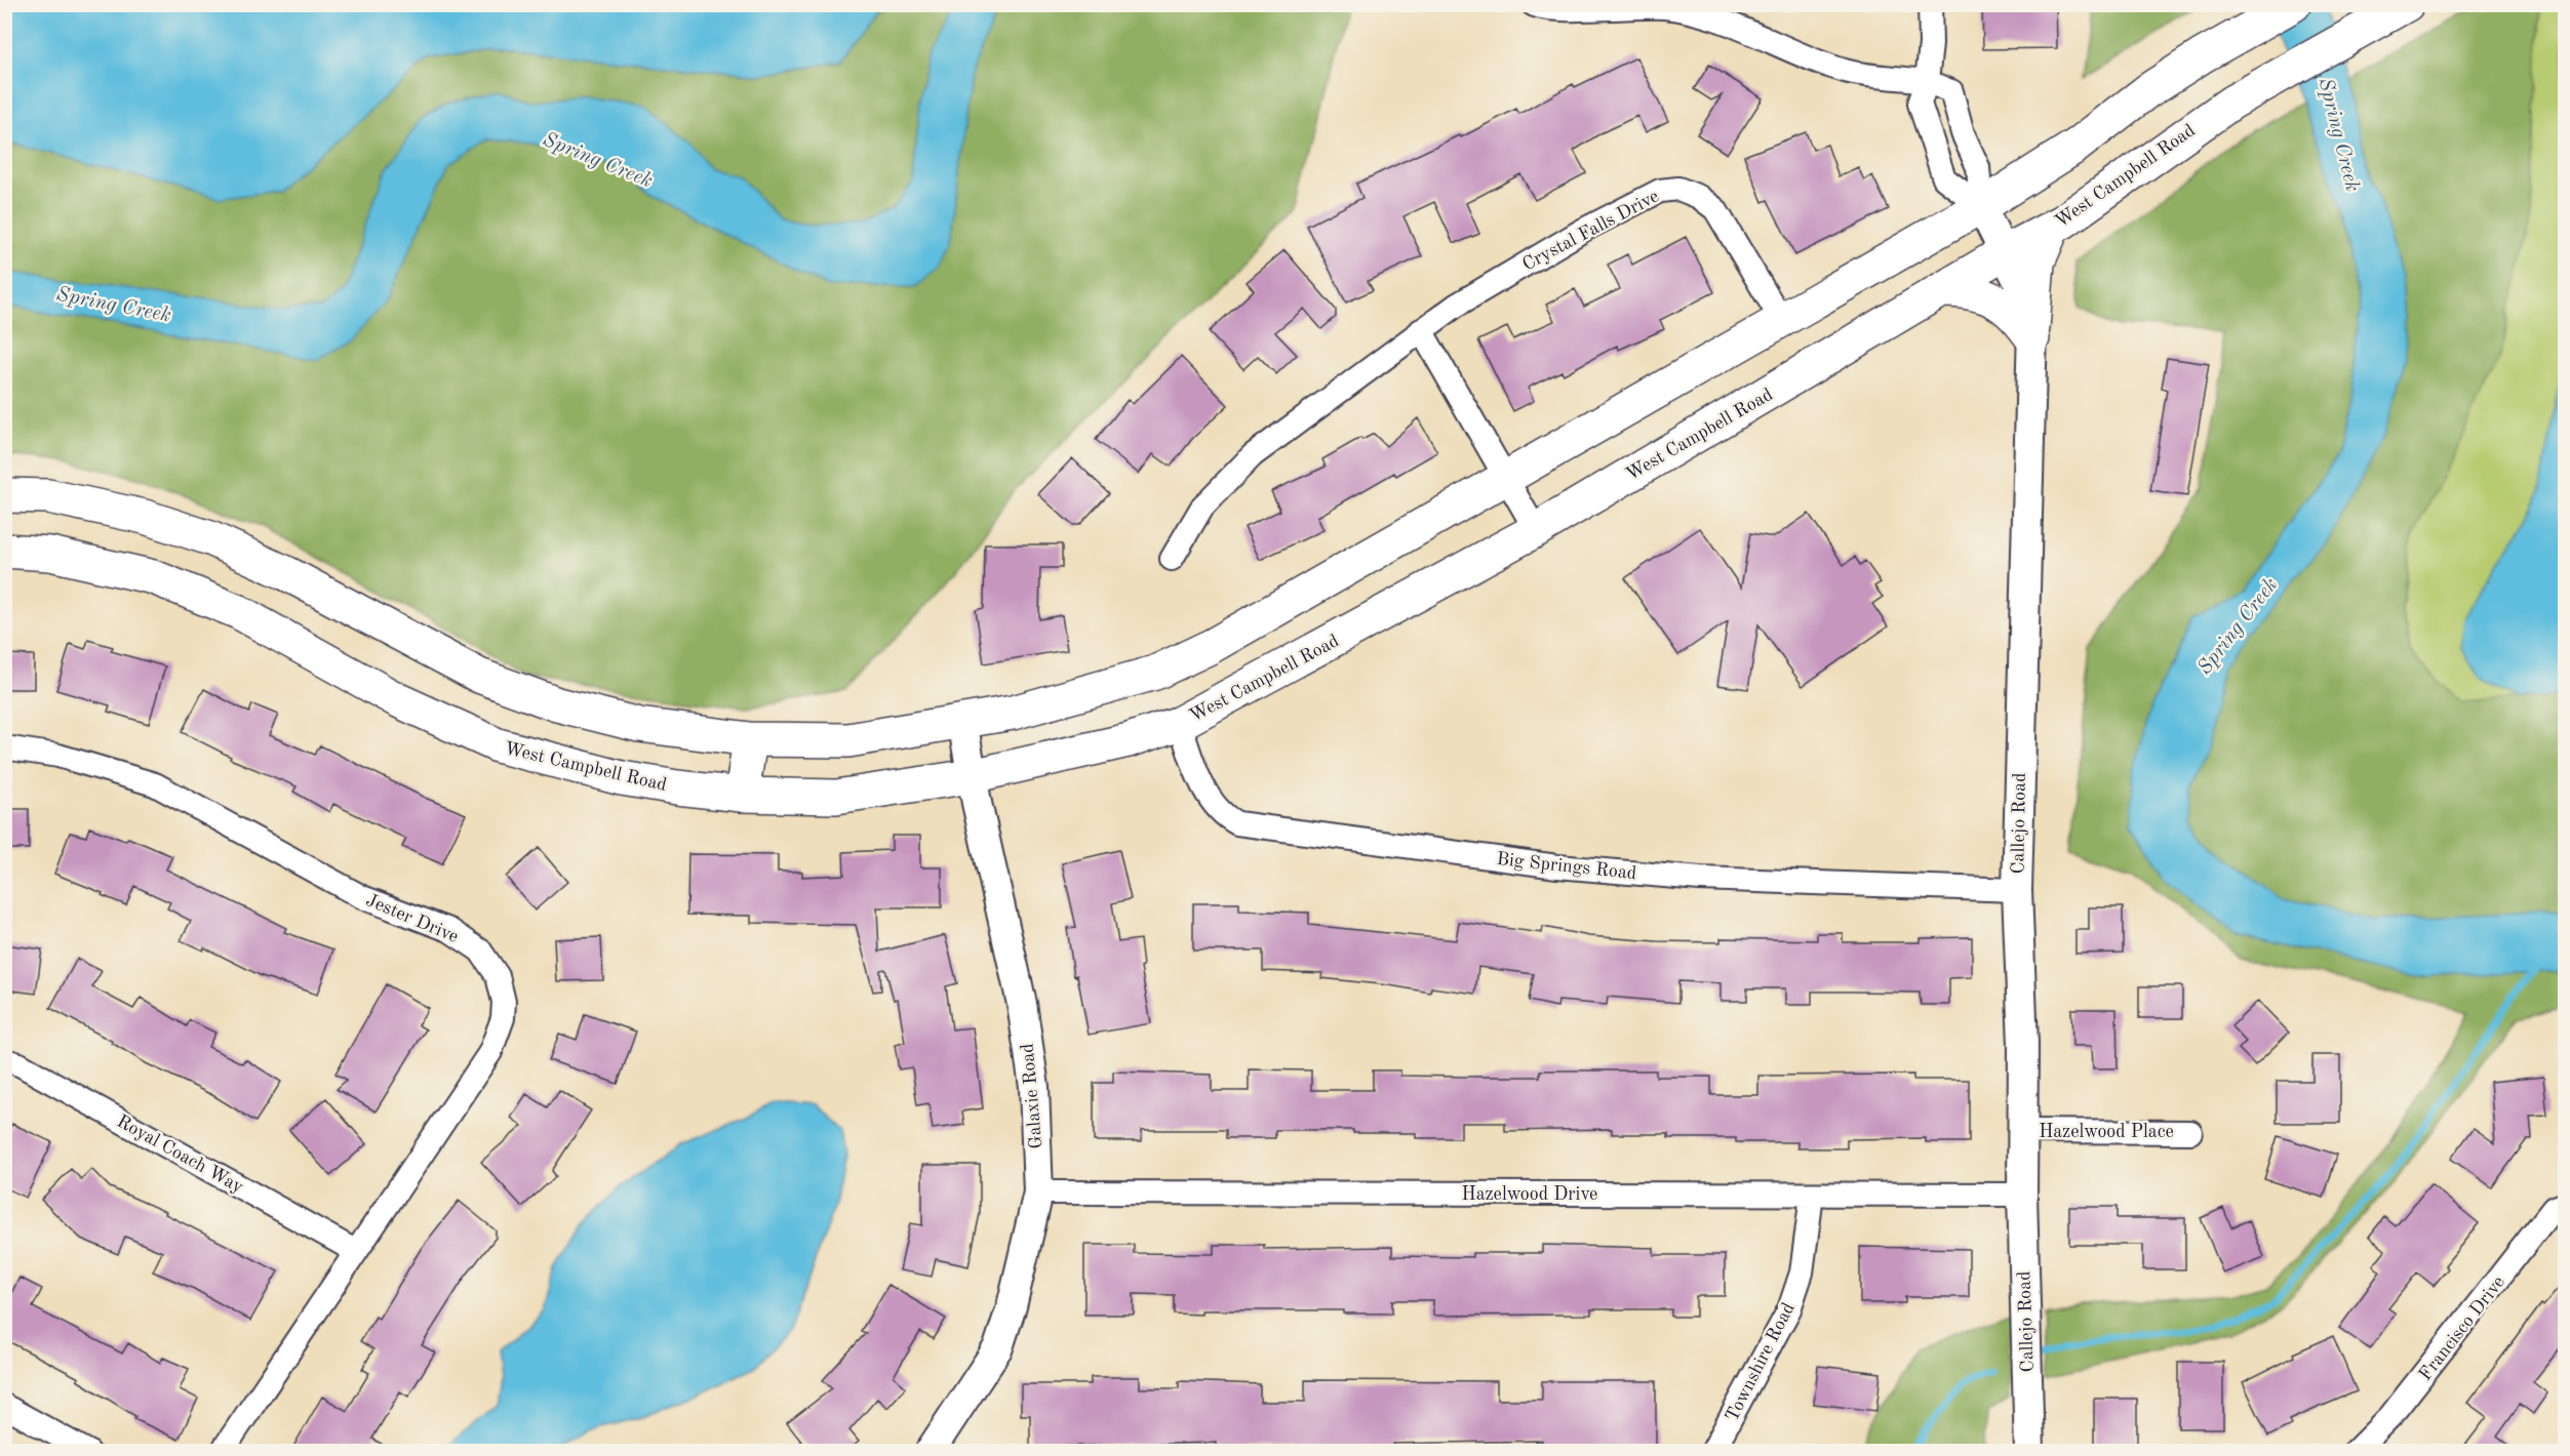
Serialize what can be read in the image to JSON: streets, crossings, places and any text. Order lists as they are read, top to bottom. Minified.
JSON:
{"streets":{"main road":["West Campbell Road"],"street":["Crystal Falls Drive","Callejo Road","Big Springs Road","Jester Drive","Galaxie Road","Hazelwood Place","Royal Coach Way","Hazelwood Drive","Francisco Drive","Townshire Road"]},"crossings":[["West Campbell Road","Callejo Road"],["West Campbell Road","Big Springs Road"],["West Campbell Road","Galaxie Road"],["Callejo Road","Big Springs Road"],["Callejo Road","Hazelwood Place"],["Callejo Road","Hazelwood Drive"],["Jester Drive","Royal Coach Way"],["Galaxie Road","Hazelwood Drive"],["Hazelwood Drive","Townshire Road"]],"water":["Spring Creek"]}
